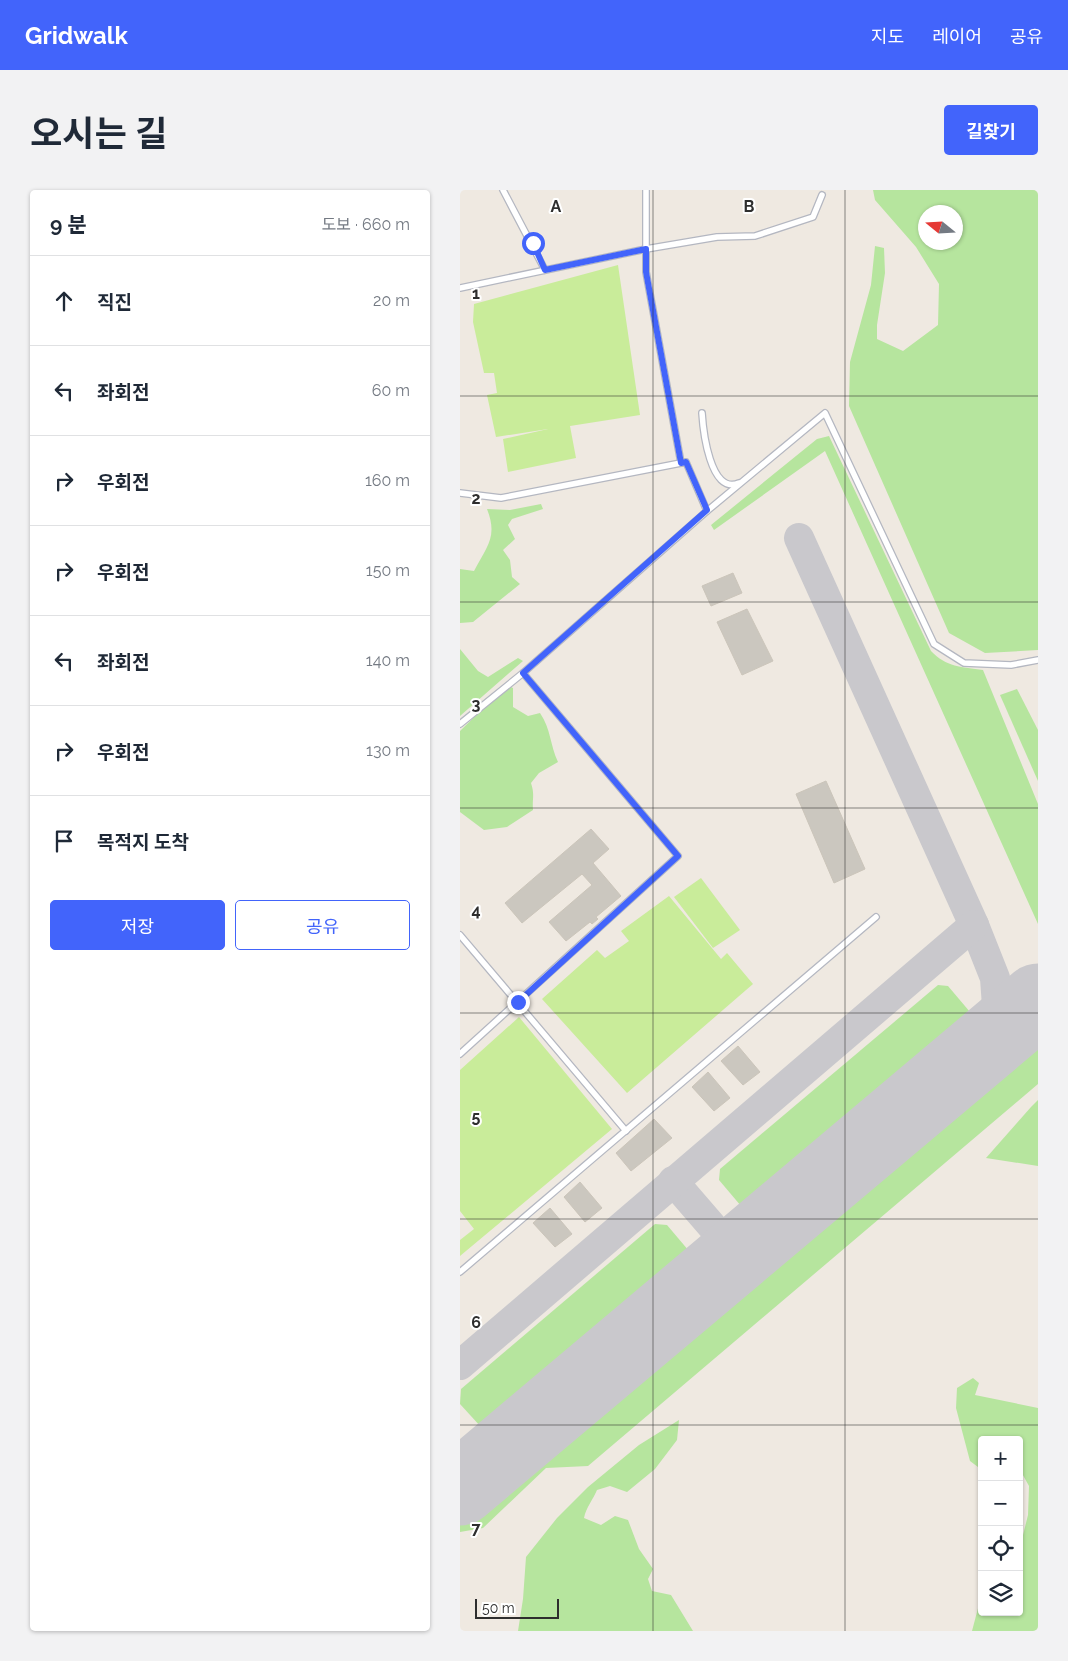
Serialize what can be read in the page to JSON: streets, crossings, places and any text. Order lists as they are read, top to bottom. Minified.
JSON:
{"scale_bar":"50 m","north":"left","page":{"header":"Gridwalk","nav":["지도","레이어","공유"],"title":"오시는 길","buttons":["길찾기",["저장","공유"]],"heading":["9 분","도보 · 660 m"],"list":[["직진","20 m"],["좌회전","60 m"],["우회전","160 m"],["우회전","150 m"],["좌회전","140 m"],["우회전","130 m"],"목적지 도착"],"map_buttons":["+","−"],"scale":"50 m"},"grid":{"columns":["A","B"],"rows":["1","2","3","4","5","6","7"]}}
